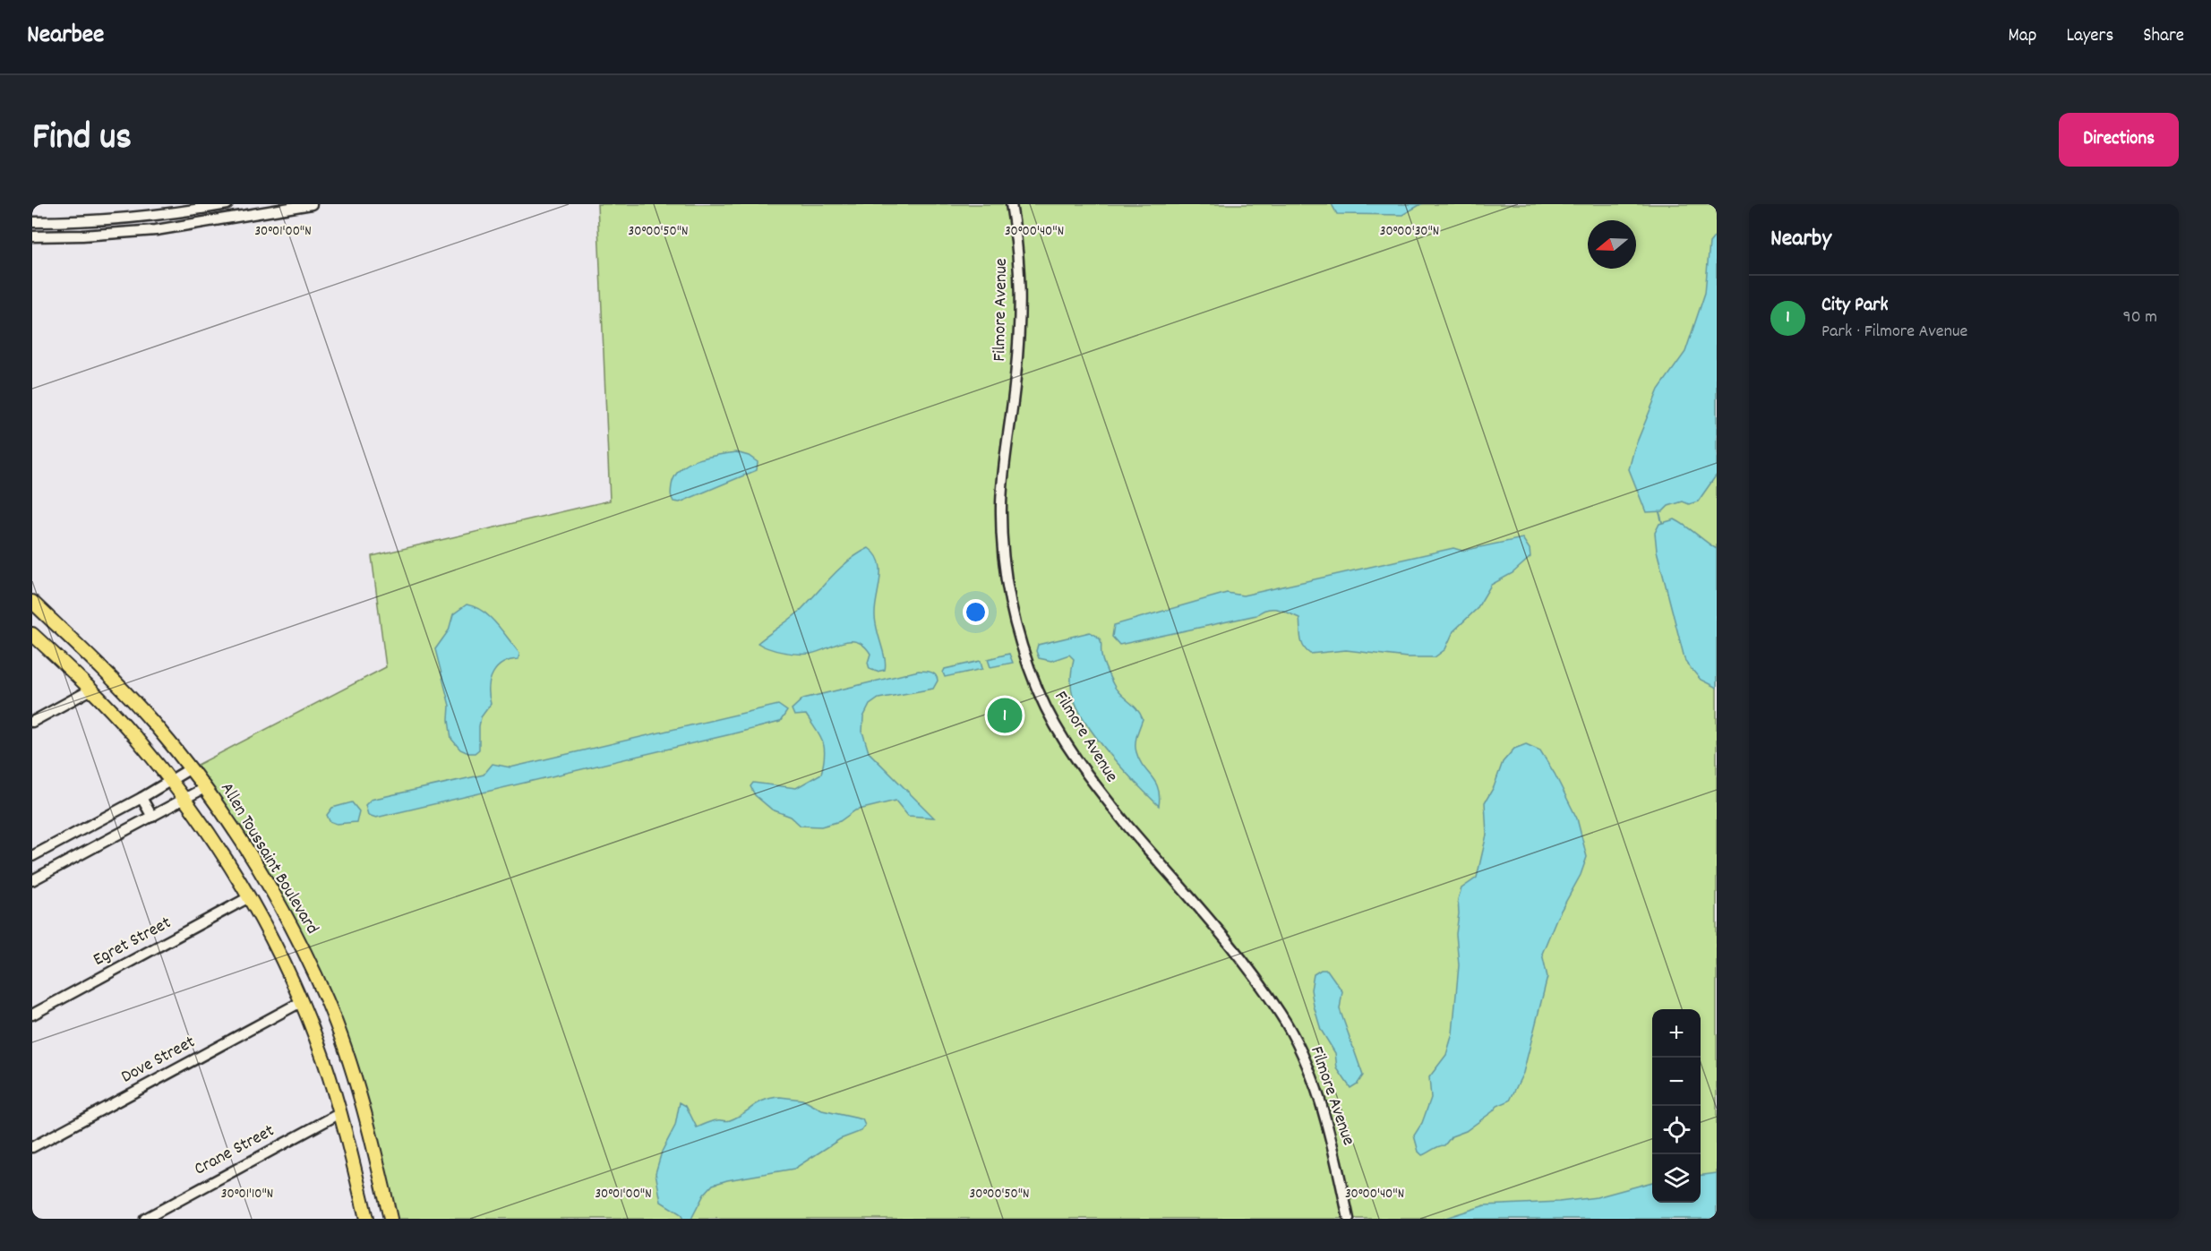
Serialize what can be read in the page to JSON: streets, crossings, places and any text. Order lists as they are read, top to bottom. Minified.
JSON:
{"streets":{"main road":["Allen Toussaint Boulevard"],"street":["Filmore Avenue","Egret Street","Dove Street","Crane Street"]},"north":"left","page":{"header":"Nearbee","nav":["Map","Layers","Share"],"title":"Find us","buttons":"Directions","heading":"Nearby","list":[{"mark":"1","name":"City Park","note":"Park · Filmore Avenue","value":"90 m"}],"pins":"1","map_buttons":["+","−"]},"coordinates":["30°01'00\"N","30°00'50\"N","30°00'40\"N","30°00'30\"N","30°01'10\"N"]}
